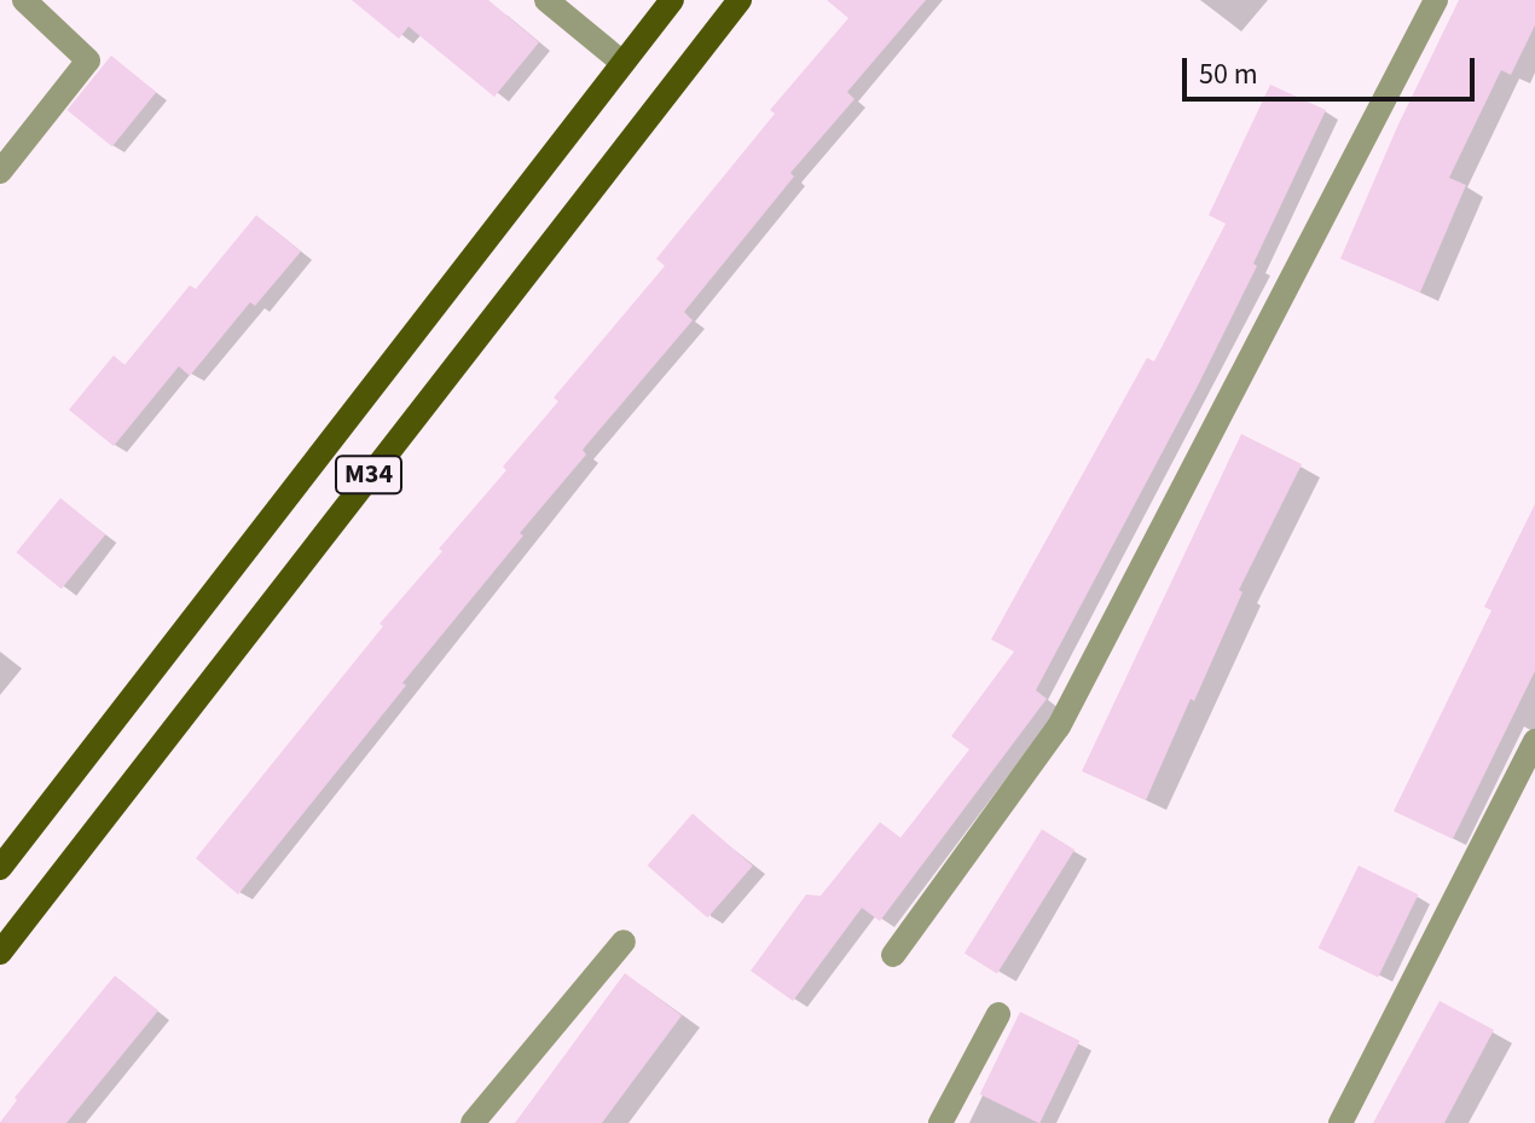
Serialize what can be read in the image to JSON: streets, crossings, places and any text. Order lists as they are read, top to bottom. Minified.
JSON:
{"streets":{"main road":["M34"]},"scale_bar":"50 m"}
